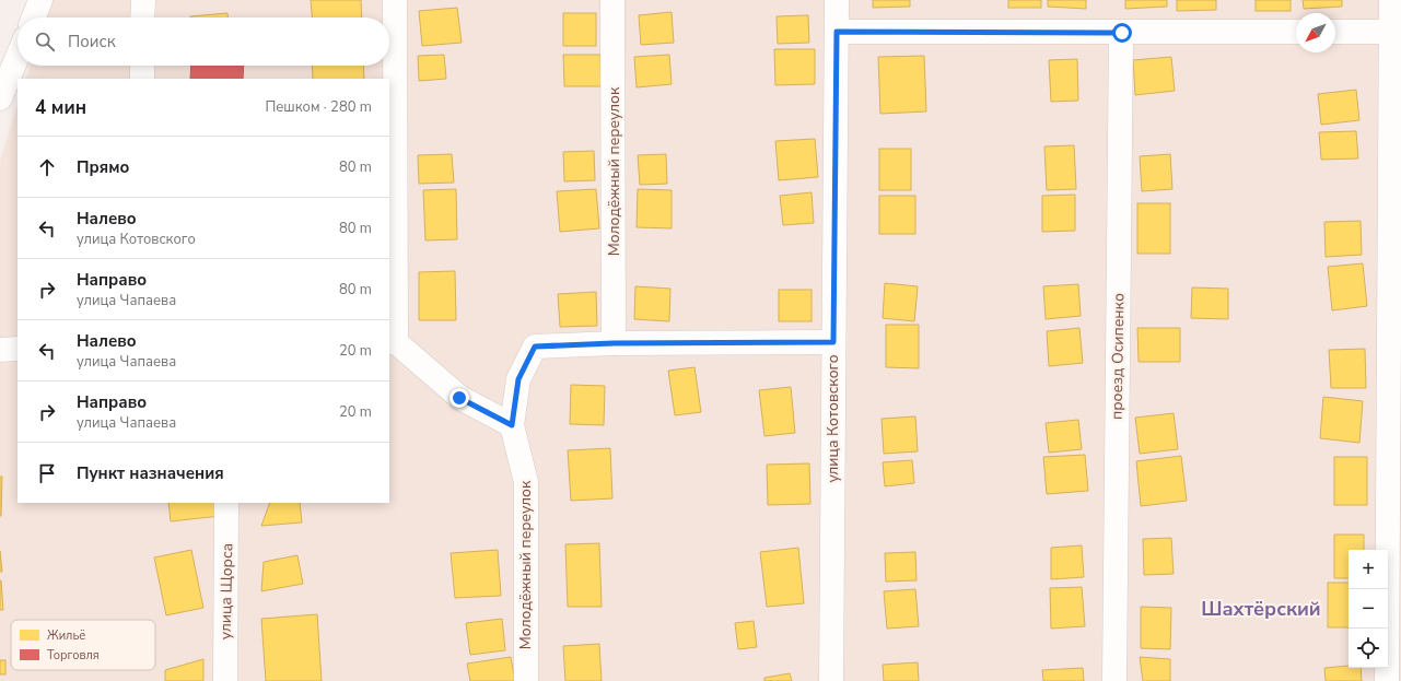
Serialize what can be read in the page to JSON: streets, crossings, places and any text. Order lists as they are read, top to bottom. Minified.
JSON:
{"streets":{"street":["Молодёжный переулок","проезд Осипенко","улица Котовского","улица Щорса"]},"districts":["Шахтёрский"],"legend":["Жильё","Торговля"],"north":"bottom left","page":{"search":"Поиск","heading":["4 мин","Пешком · 280 m"],"list":[["Прямо","80 m"],["Налево","улица Котовского","80 m"],["Направо","улица Чапаева","80 m"],["Налево","улица Чапаева","20 m"],["Направо","улица Чапаева","20 m"],"Пункт назначения"],"map_buttons":["+","−"]}}
